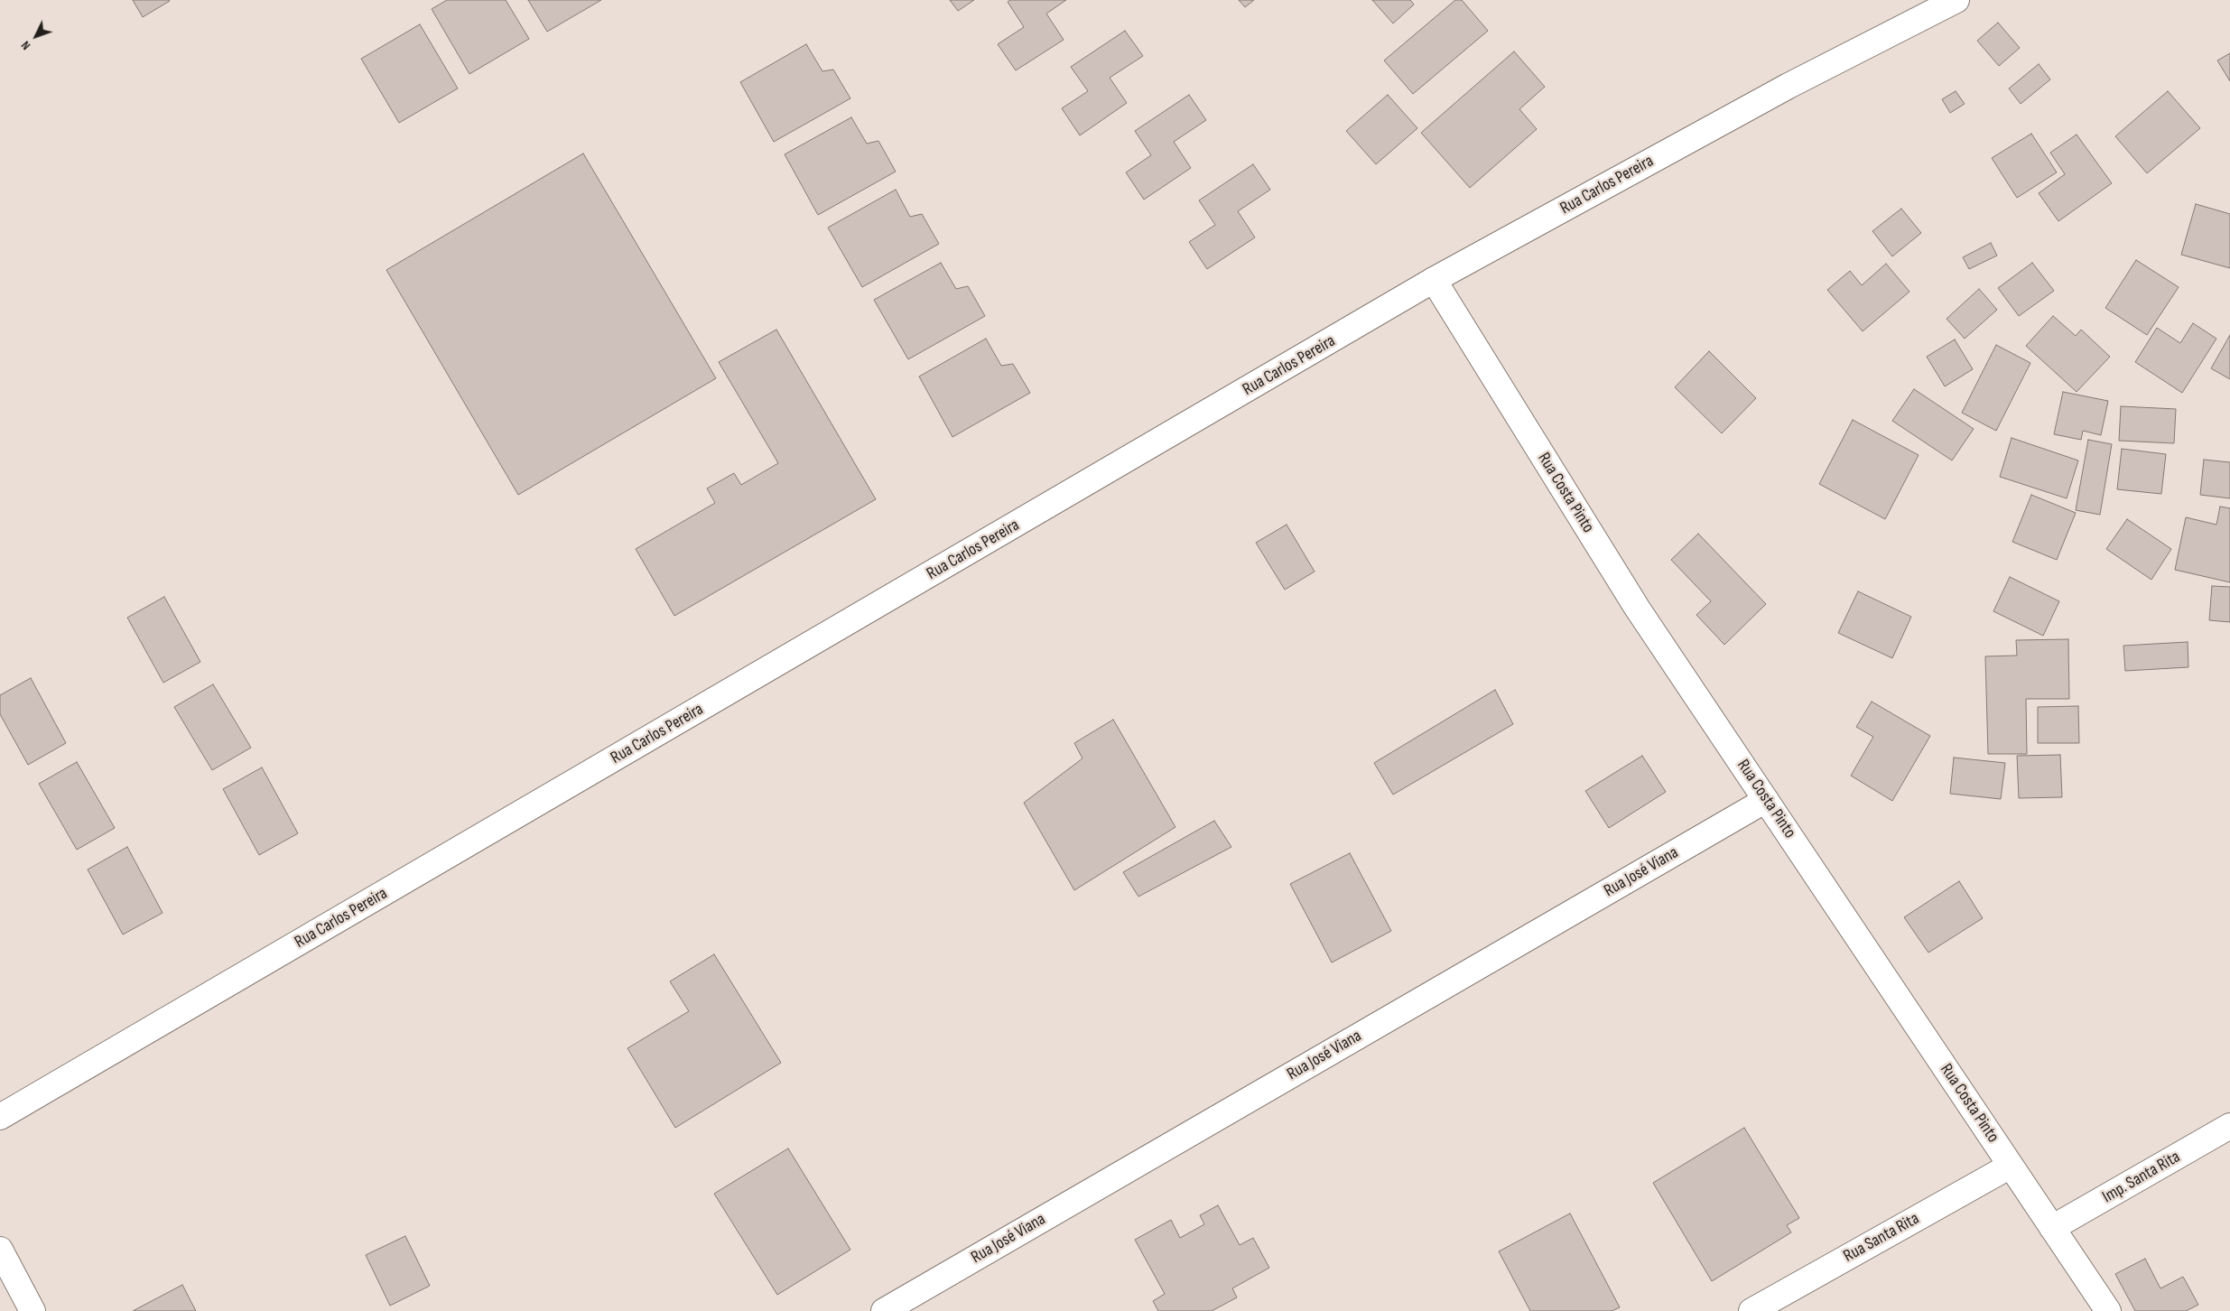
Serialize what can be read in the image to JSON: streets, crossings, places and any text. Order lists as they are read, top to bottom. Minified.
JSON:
{"streets":{"street":["Rua Carlos Pereira","Rua Costa Pinto","Rua José Viana","Imp. Santa Rita","Rua Santa Rita"]},"crossings":[["Rua Carlos Pereira","Rua Costa Pinto"],["Rua Costa Pinto","Rua José Viana"],["Rua Costa Pinto","Imp. Santa Rita"],["Rua Costa Pinto","Rua Santa Rita"]],"north":"bottom left"}
